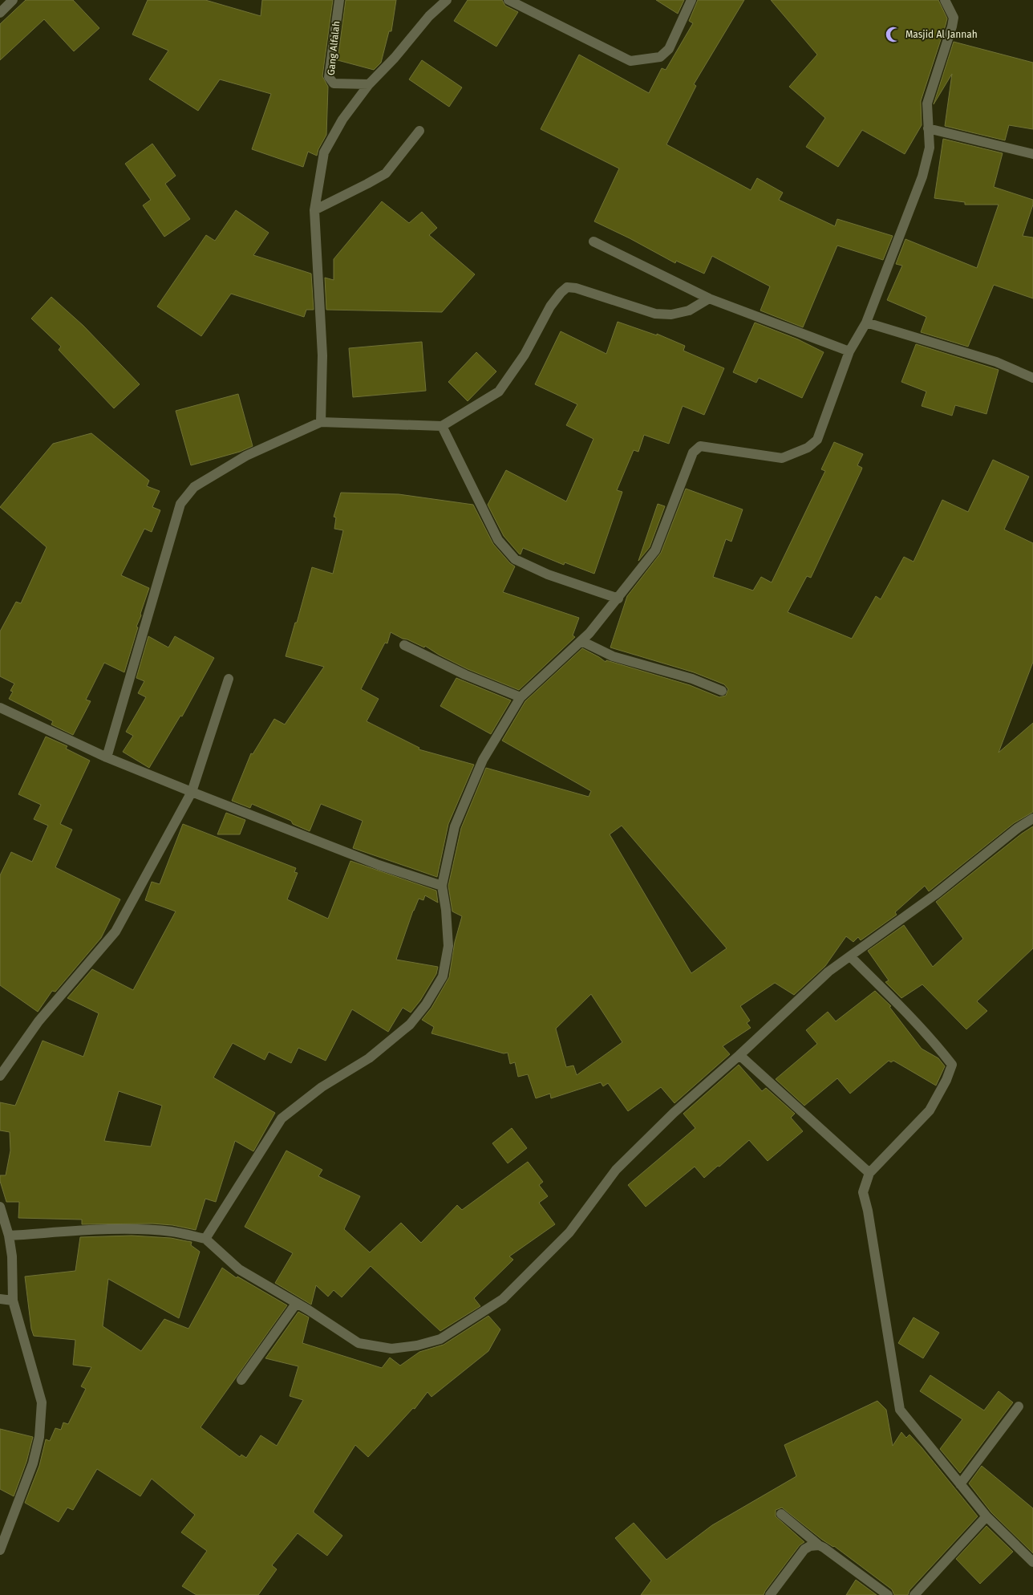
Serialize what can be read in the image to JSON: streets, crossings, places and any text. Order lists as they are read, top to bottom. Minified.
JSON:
{"streets":{"street":["Gang Alfalah"]},"places":{"mosque":["Masjid Al Jannah"]}}
